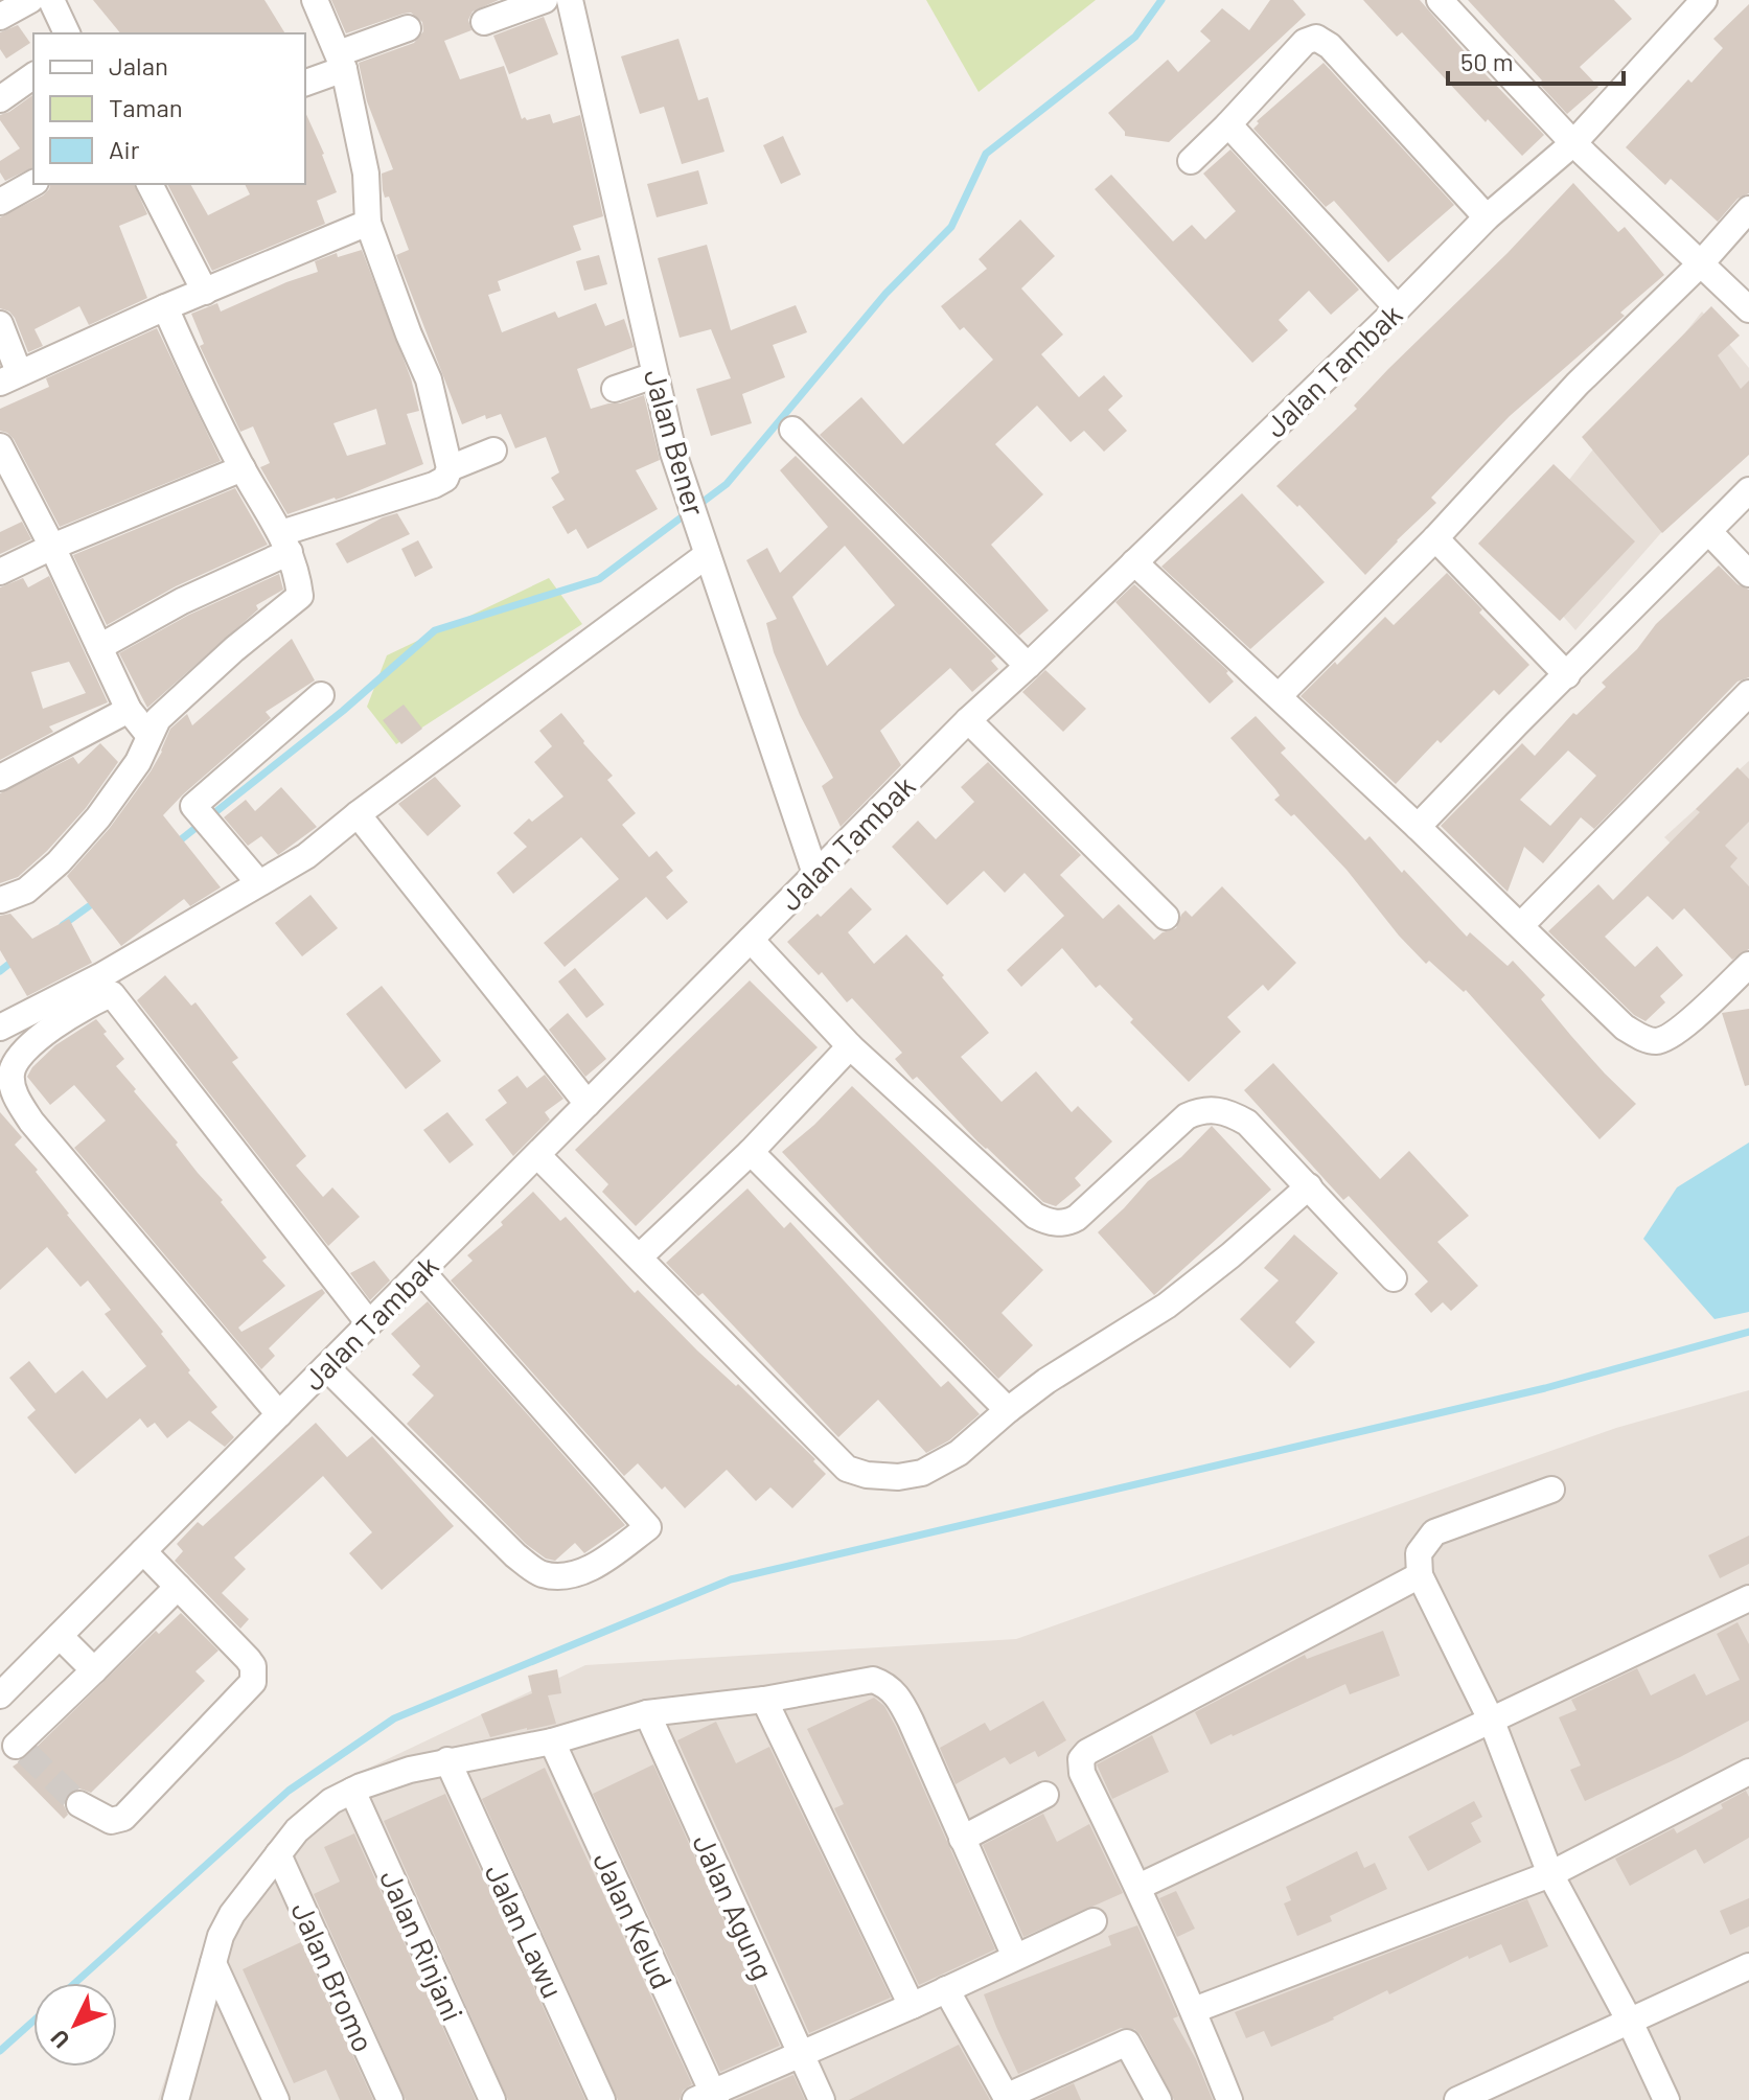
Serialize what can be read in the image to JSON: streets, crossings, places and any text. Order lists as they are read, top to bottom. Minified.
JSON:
{"streets":{"street":["Jalan Tambak","Jalan Bener","Jalan Agung","Jalan Kelud","Jalan Lawu","Jalan Rinjani","Jalan Bromo"]},"crossings":[["Jalan Tambak","Jalan Bener"]],"legend":["Jalan","Taman","Air"],"scale_bar":"50 m","north":"bottom left"}
